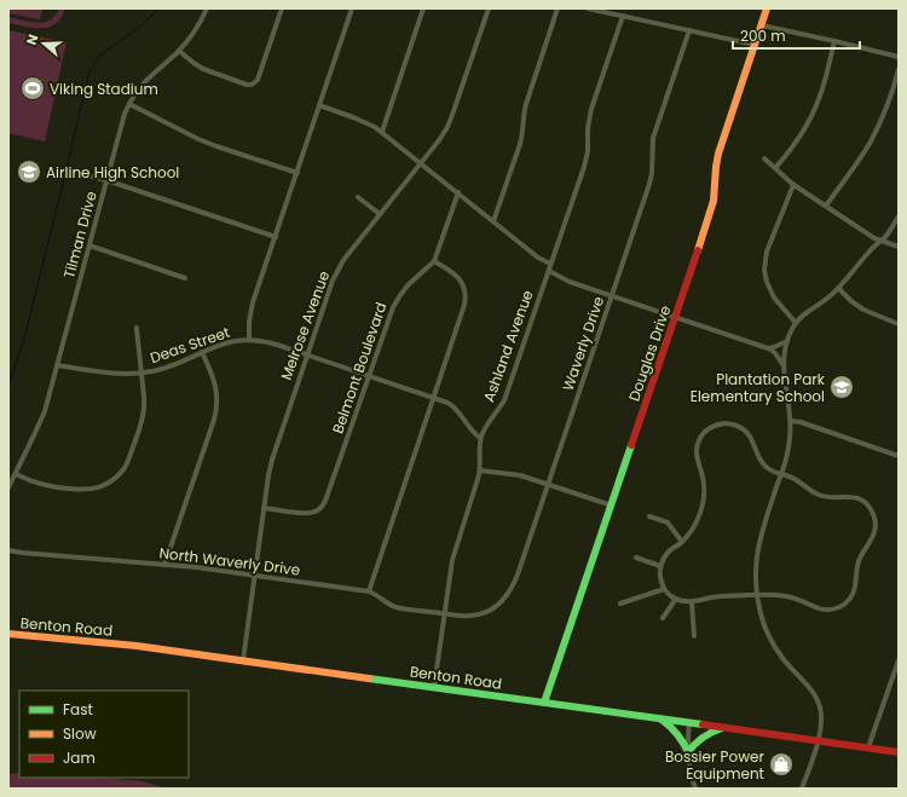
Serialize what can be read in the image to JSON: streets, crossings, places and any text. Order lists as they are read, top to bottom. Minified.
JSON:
{"streets":{"main road":["Douglas Drive","Benton Road"],"street":["Tilman Drive","Melrose Avenue","Waverly Drive","Deas Street","Ashland Avenue","Belmont Boulevard","North Waverly Drive"]},"crossings":[["Tilman Drive","Deas Street"],["Melrose Avenue","Deas Street"],["Melrose Avenue","Belmont Boulevard"],["Melrose Avenue","North Waverly Drive"],["Melrose Avenue","Benton Road"],["Waverly Drive","North Waverly Drive"],["Deas Street","Ashland Avenue"],["Deas Street","Belmont Boulevard"],["Douglas Drive","Benton Road"]],"places":{"sports":["Viking Stadium"],"school or university":["Airline High School","Plantation Park Elementary School"],"shop":["Bossier Power Equipment"]},"legend":["Fast","Slow","Jam"],"scale_bar":"200 m","north":"left"}
